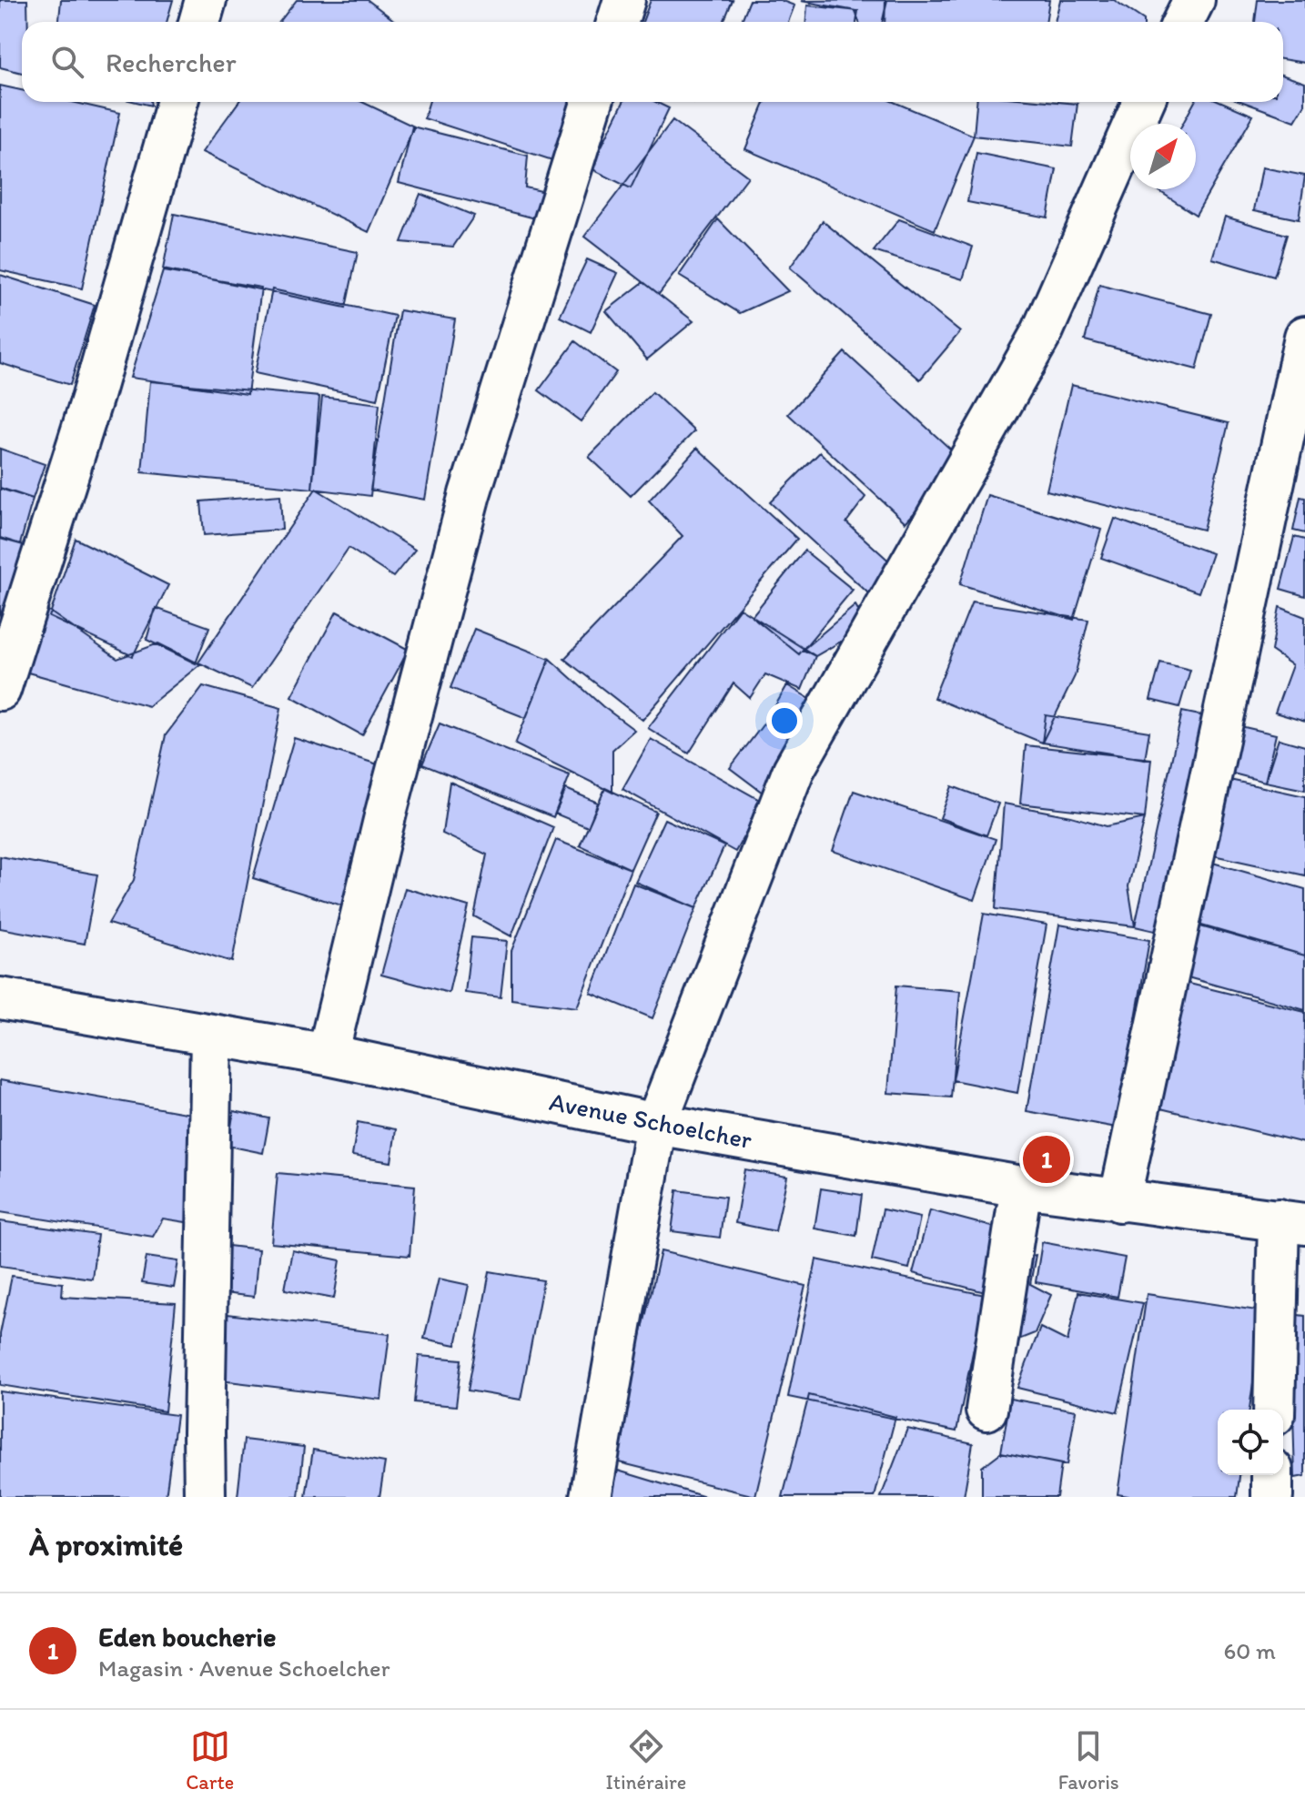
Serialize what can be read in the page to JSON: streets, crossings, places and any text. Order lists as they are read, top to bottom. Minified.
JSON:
{"streets":{"street":["Avenue Schoelcher"]},"north":"top right","page":{"search":"Rechercher","pins":"1","heading":"À proximité","list":[{"mark":"1","name":"Eden boucherie","note":"Magasin · Avenue Schoelcher","value":"60 m"}],"nav":["Carte","Itinéraire","Favoris"]}}
